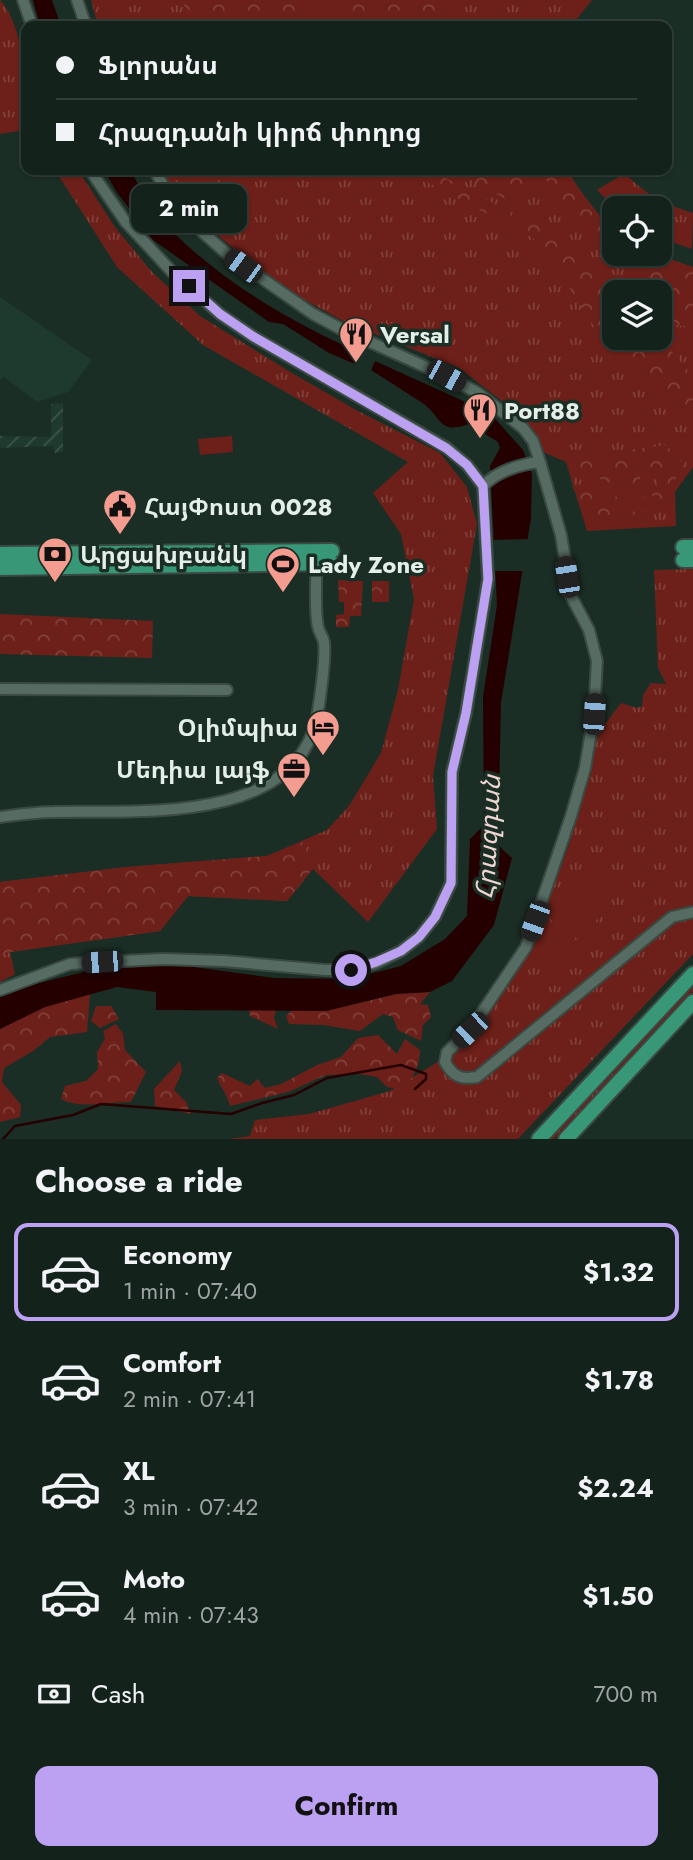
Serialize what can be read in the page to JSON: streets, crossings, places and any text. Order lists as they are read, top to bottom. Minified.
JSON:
{"water":["Հրազդան"],"places":{"restaurant":["Versal","Port88"],"public building":["ՀայՓոստ 0028"],"bank":["Արցախբանկ"],"sports":["Lady Zone"],"hotel":["Օլիմպիա"],"office":["Մեդիա լայֆ"]},"page":{"banner":["Ֆլորանս","Հրազդանի կիրճ փողոց"],"bubble":"2 min","heading":"Choose a ride","list":[{"name":"Economy","note":"1 min · 07:40","value":"$1.32"},{"name":"Comfort","note":"2 min · 07:41","value":"$1.78"},{"name":"XL","note":"3 min · 07:42","value":"$2.24"},{"name":"Moto","note":"4 min · 07:43","value":"$1.50"}],"pay":["Cash","700 m"],"buttons":"Confirm"}}
